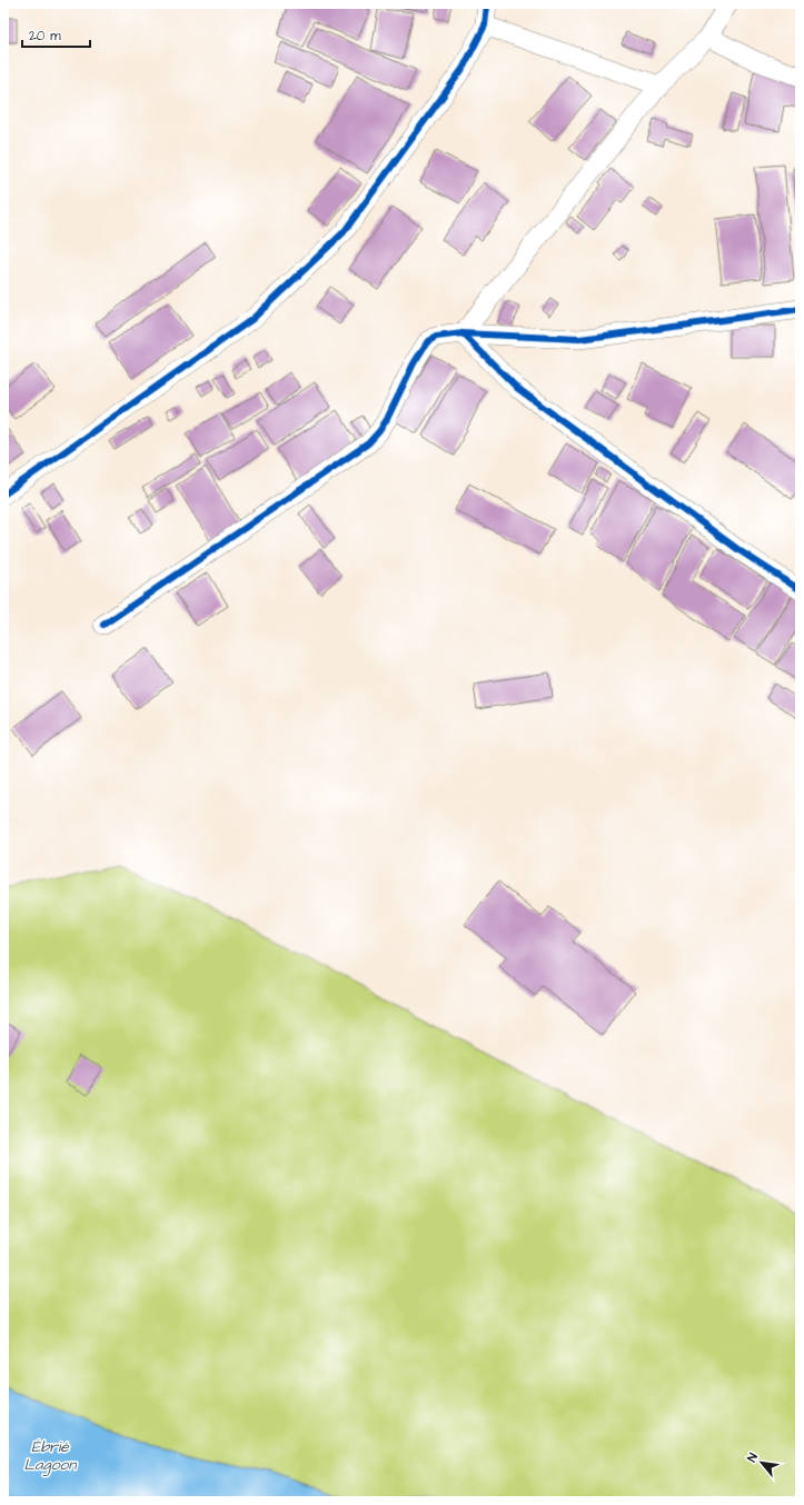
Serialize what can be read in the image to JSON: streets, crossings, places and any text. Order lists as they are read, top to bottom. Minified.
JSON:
{"water":["Ébrié Lagoon"],"scale_bar":"20 m","north":"top left"}
